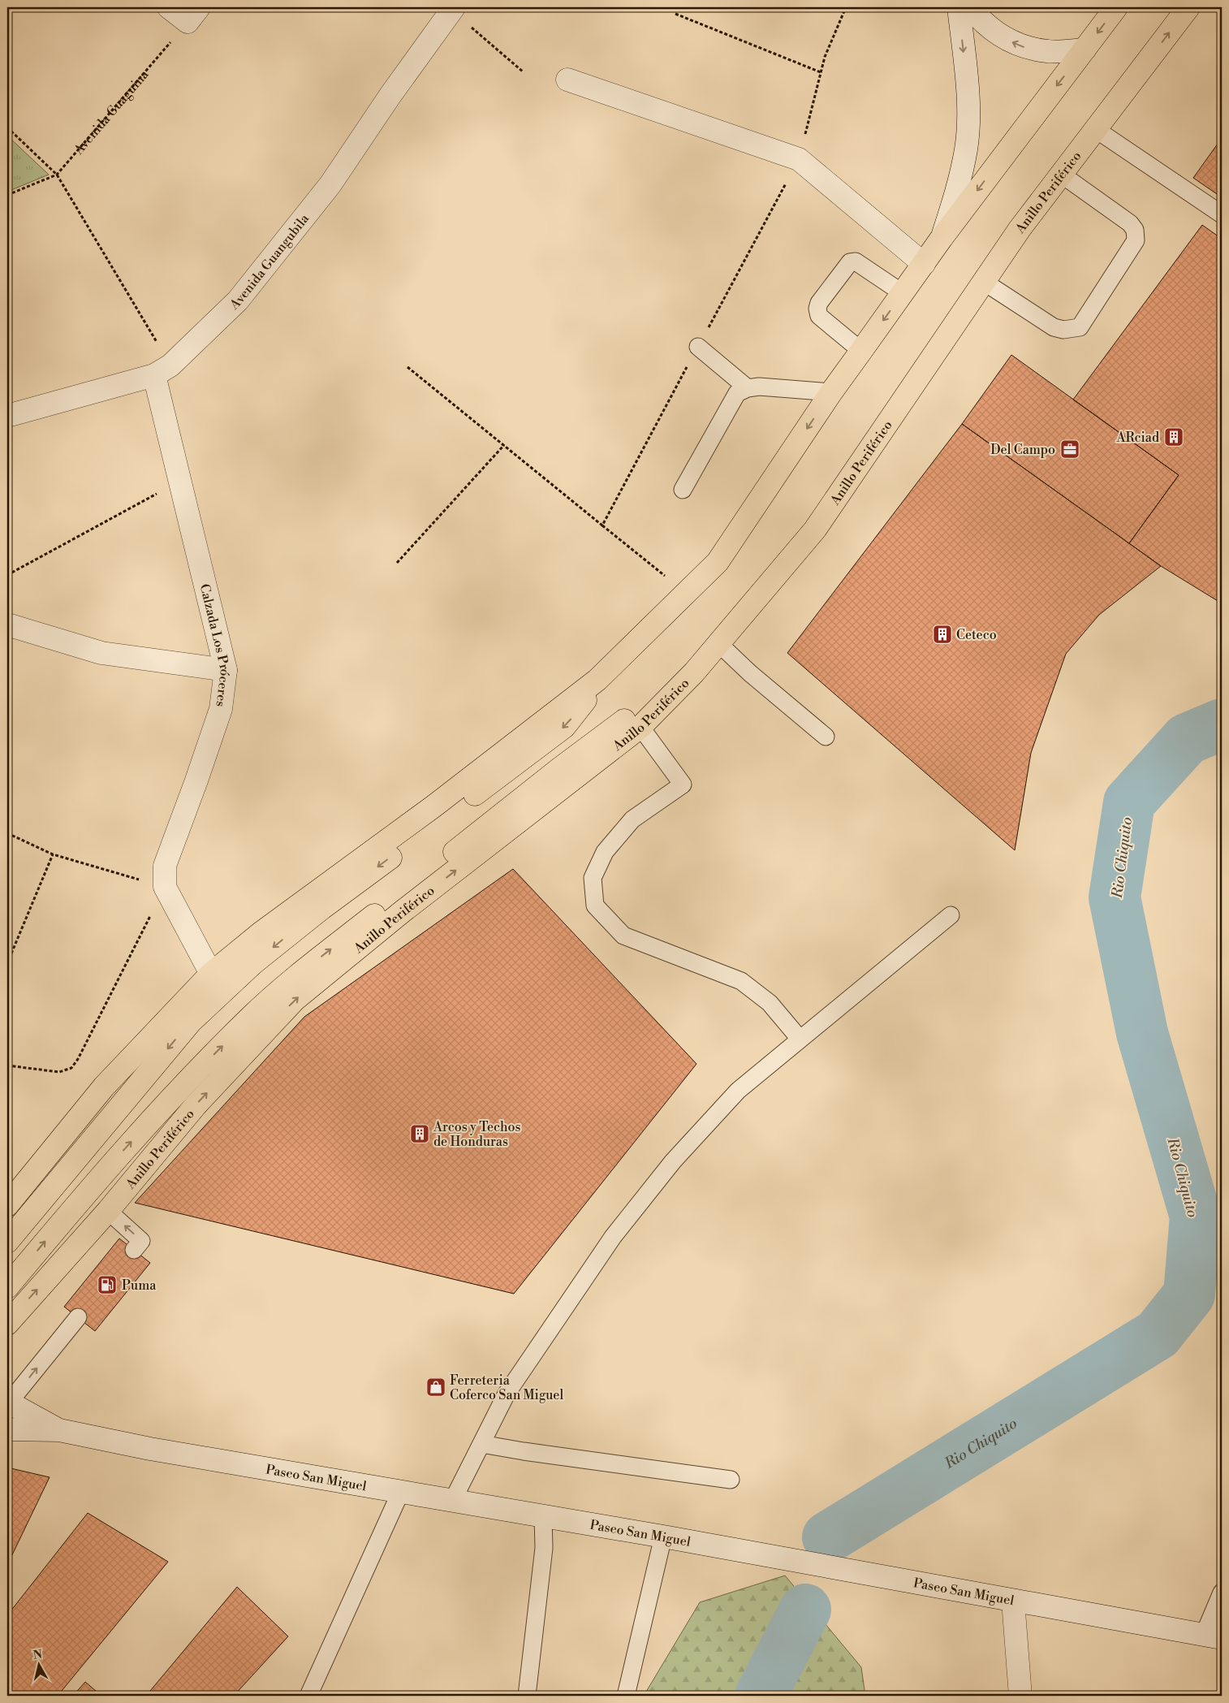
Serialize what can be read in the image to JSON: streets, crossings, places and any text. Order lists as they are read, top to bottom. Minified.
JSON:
{"streets":{"highway":["Anillo Periférico"],"street":["Avenida Guangubila","Calzada Los Próceres","Paseo San Miguel"],"path":["Avenida Guaguina"]},"crossings":[["Avenida Guangubila","Calzada Los Próceres"]],"water":["Rio Chiquito"],"places":{"building":["ARciad","Ceteco","Arcos y Techos de Honduras"],"office":["Del Campo"],"fuel station":["Puma"],"shop":["Ferreteria Coferco San Miguel"]},"north":"top"}
